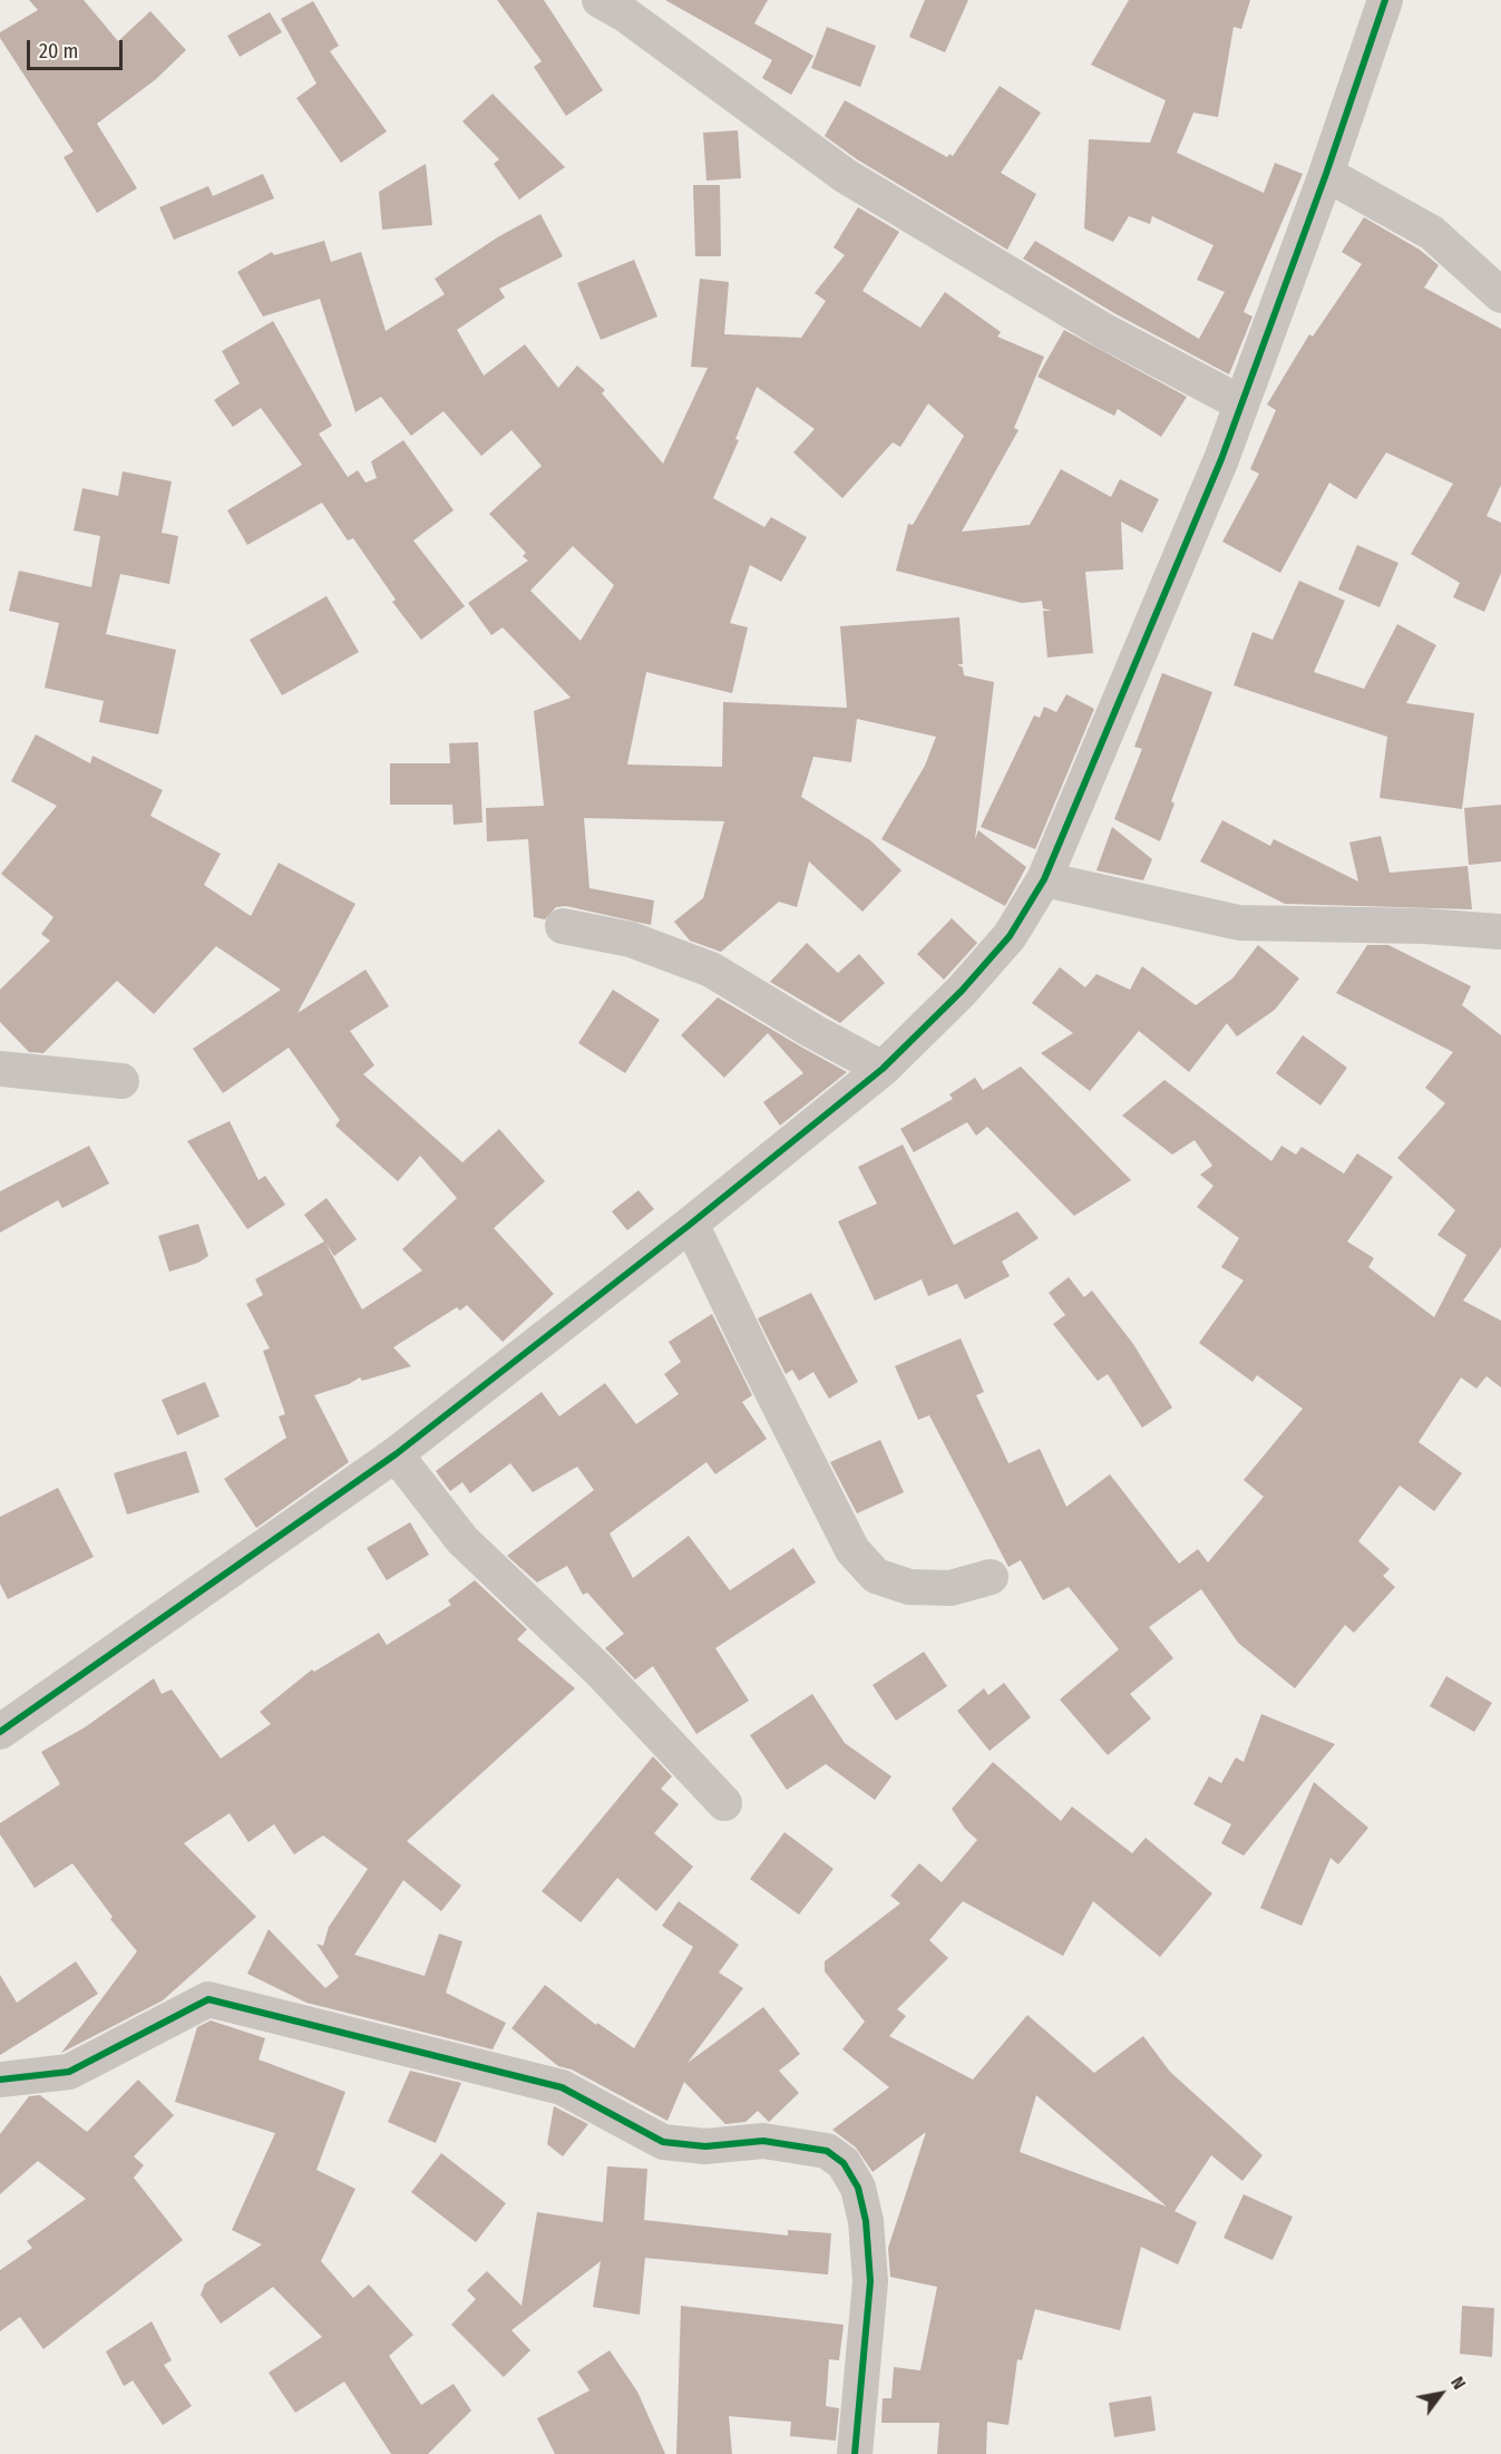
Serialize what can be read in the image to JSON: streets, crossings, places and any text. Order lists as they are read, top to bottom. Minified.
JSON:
{"scale_bar":"20 m","north":"top right"}
